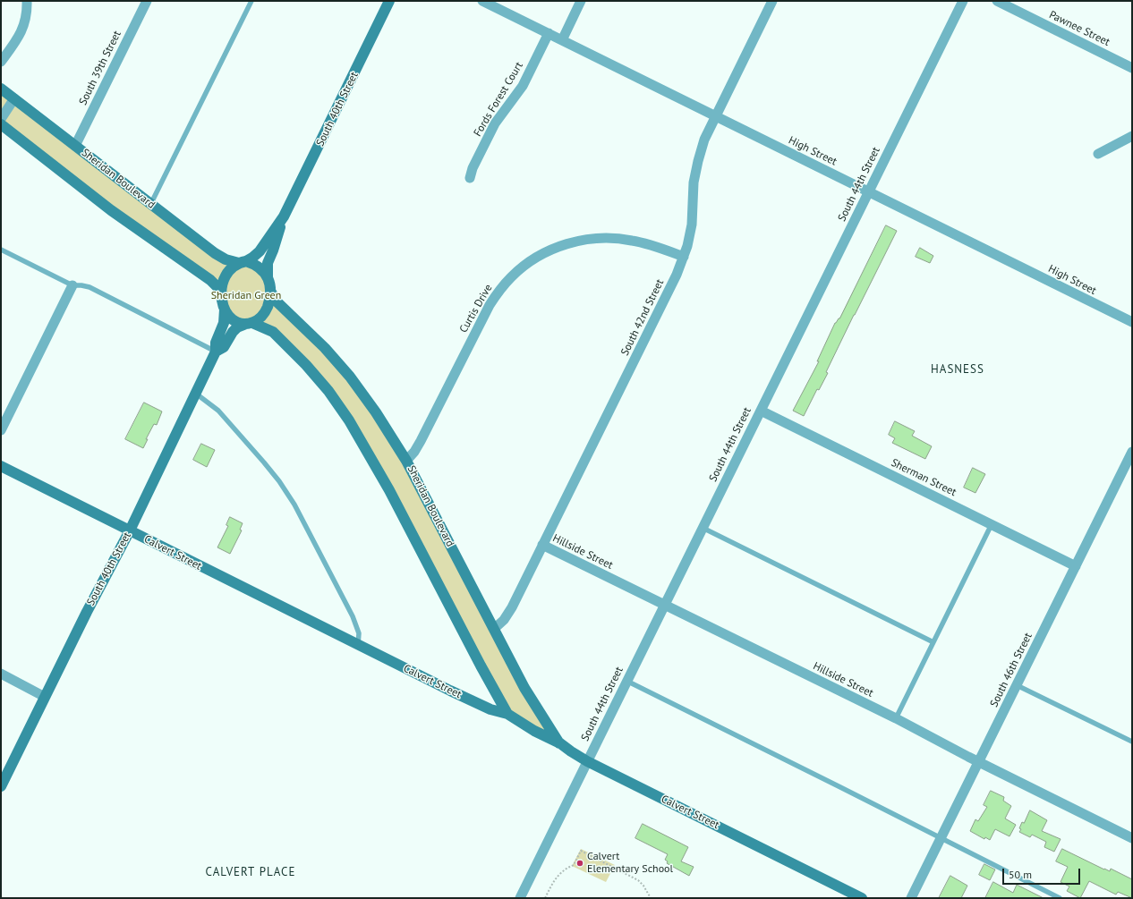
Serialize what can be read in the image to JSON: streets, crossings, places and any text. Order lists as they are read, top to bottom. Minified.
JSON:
{"streets":{"main road":["South 40th Street","Sheridan Boulevard","Calvert Street"],"street":["Pawnee Street","South 39th Street","Fords Forest Court","High Street","South 44th Street","Curtis Drive","South 42nd Street","Sherman Street","Hillside Street","South 46th Street"]},"crossings":[["South 39th Street","Sheridan Boulevard"],["Fords Forest Court","High Street"],["South 40th Street","Sheridan Boulevard"],["South 40th Street","Calvert Street"],["High Street","South 44th Street"],["High Street","South 42nd Street"],["Sheridan Boulevard","Curtis Drive"],["Sheridan Boulevard","South 42nd Street"],["Sheridan Boulevard","Calvert Street"],["South 44th Street","Sherman Street"],["South 44th Street","Hillside Street"],["South 44th Street","Calvert Street"],["Curtis Drive","South 42nd Street"],["South 42nd Street","Hillside Street"],["Sherman Street","South 46th Street"],["Hillside Street","South 46th Street"]],"districts":["HASNESS","CALVERT PLACE"],"parks":["Sheridan Green"],"places":["Calvert Elementary School"],"scale_bar":"50 m"}
